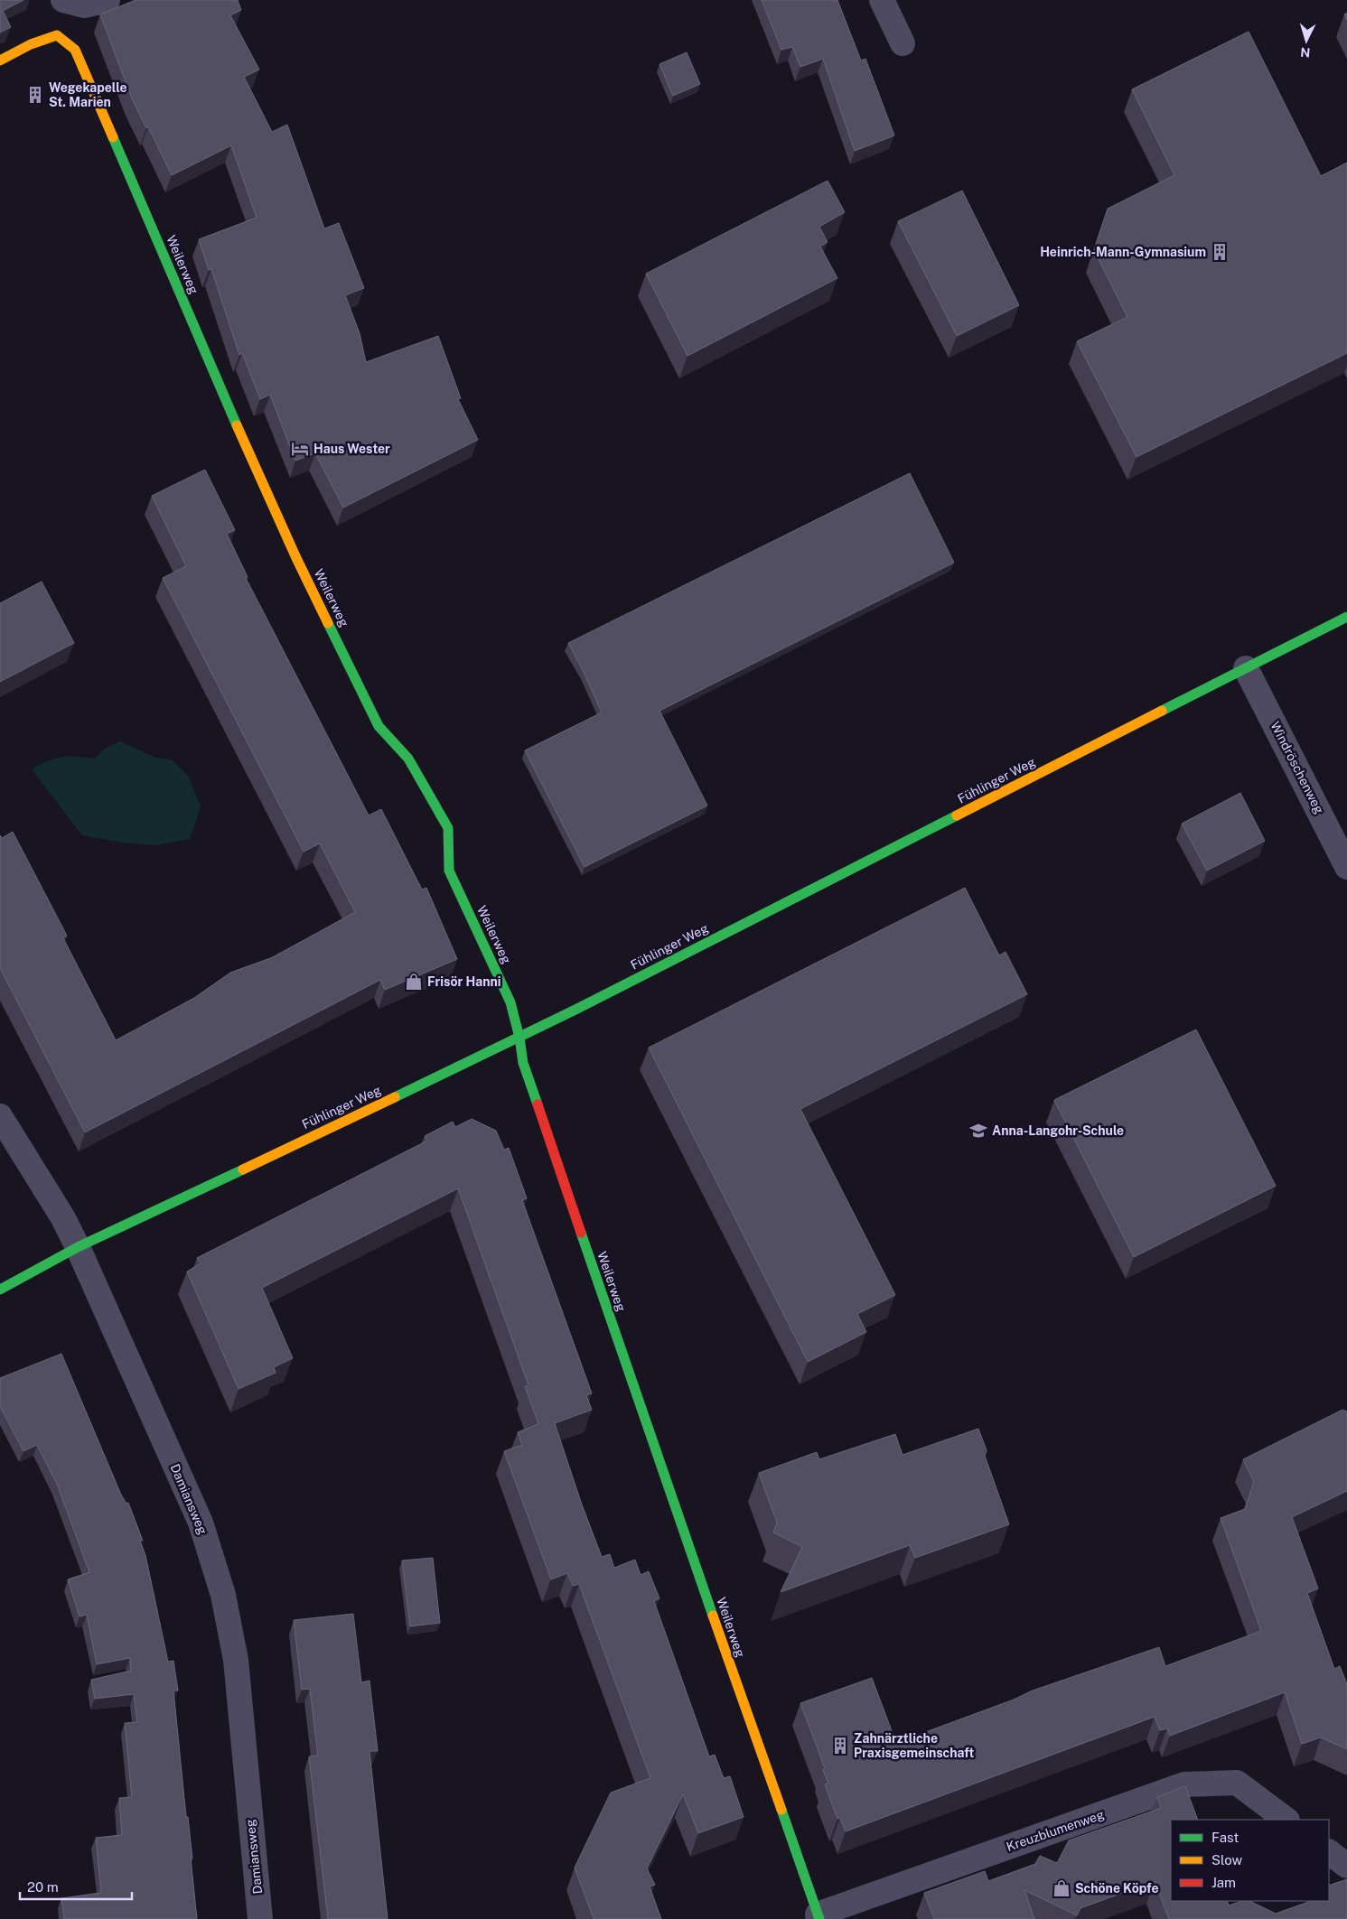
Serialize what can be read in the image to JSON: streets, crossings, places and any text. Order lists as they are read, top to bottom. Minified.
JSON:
{"streets":{"street":["Weilerweg","Windröschenweg","Fühlinger Weg","Damiansweg","Kreuzblumenweg"]},"crossings":[["Weilerweg","Fühlinger Weg"],["Weilerweg","Kreuzblumenweg"],["Windröschenweg","Fühlinger Weg"],["Fühlinger Weg","Damiansweg"]],"places":{"building":["Wegekapelle St. Marien","Heinrich-Mann-Gymnasium","Zahnärztliche Praxisgemeinschaft"],"hotel":["Haus Wester"],"shop":["Frisör Hanni","Schöne Köpfe"],"school or university":["Anna-Langohr-Schule"]},"legend":["Fast","Slow","Jam"],"scale_bar":"20 m","north":"bottom"}
